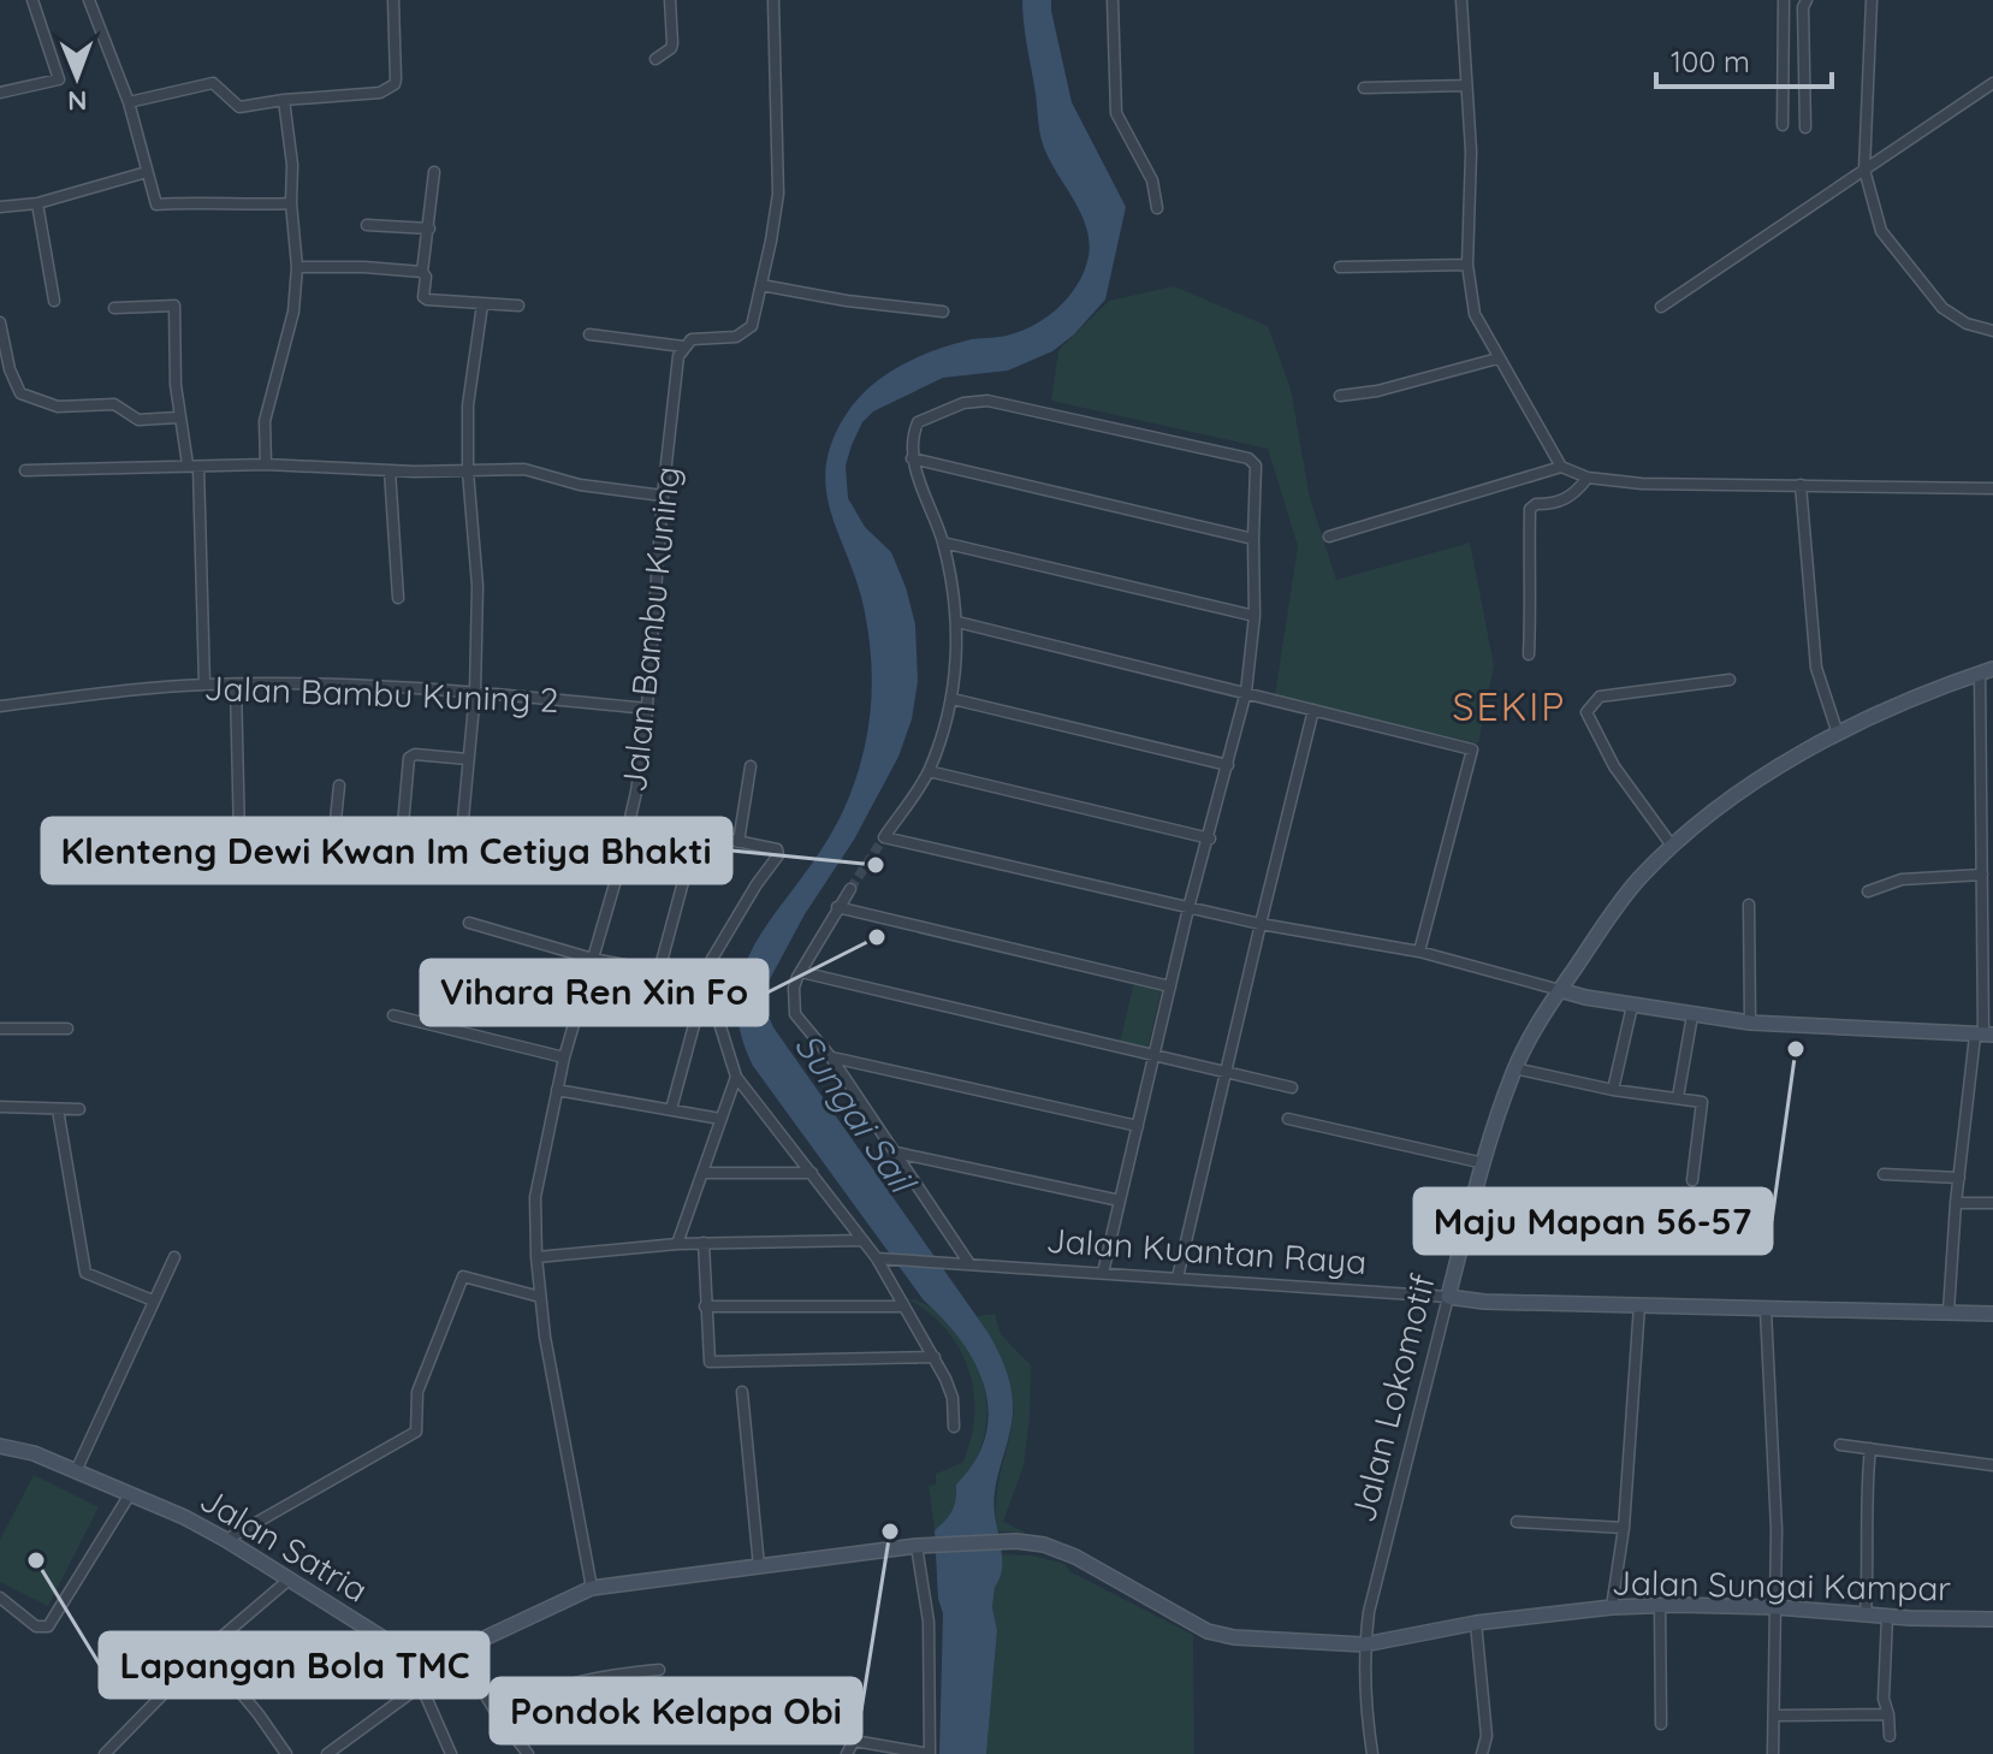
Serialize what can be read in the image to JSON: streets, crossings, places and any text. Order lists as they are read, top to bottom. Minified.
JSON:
{"streets":{"street":["Jalan Bambu Kuning","Jalan Bambu Kuning 2","Jalan Kuantan Raya","Jalan Lokomotif","Jalan Satria","Jalan Sungai Kampar"]},"crossings":[["Jalan Bambu Kuning","Jalan Bambu Kuning 2"],["Jalan Kuantan Raya","Jalan Lokomotif"],["Jalan Lokomotif","Jalan Sungai Kampar"]],"districts":["SEKIP"],"water":["Sungai Sail"],"places":["Klenteng Dewi Kwan Im Cetiya Bhakti","Vihara Ren Xin Fo","Maju Mapan 56-57","Pondok Kelapa Obi","Lapangan Bola TMC"],"scale_bar":"100 m","north":"bottom"}
